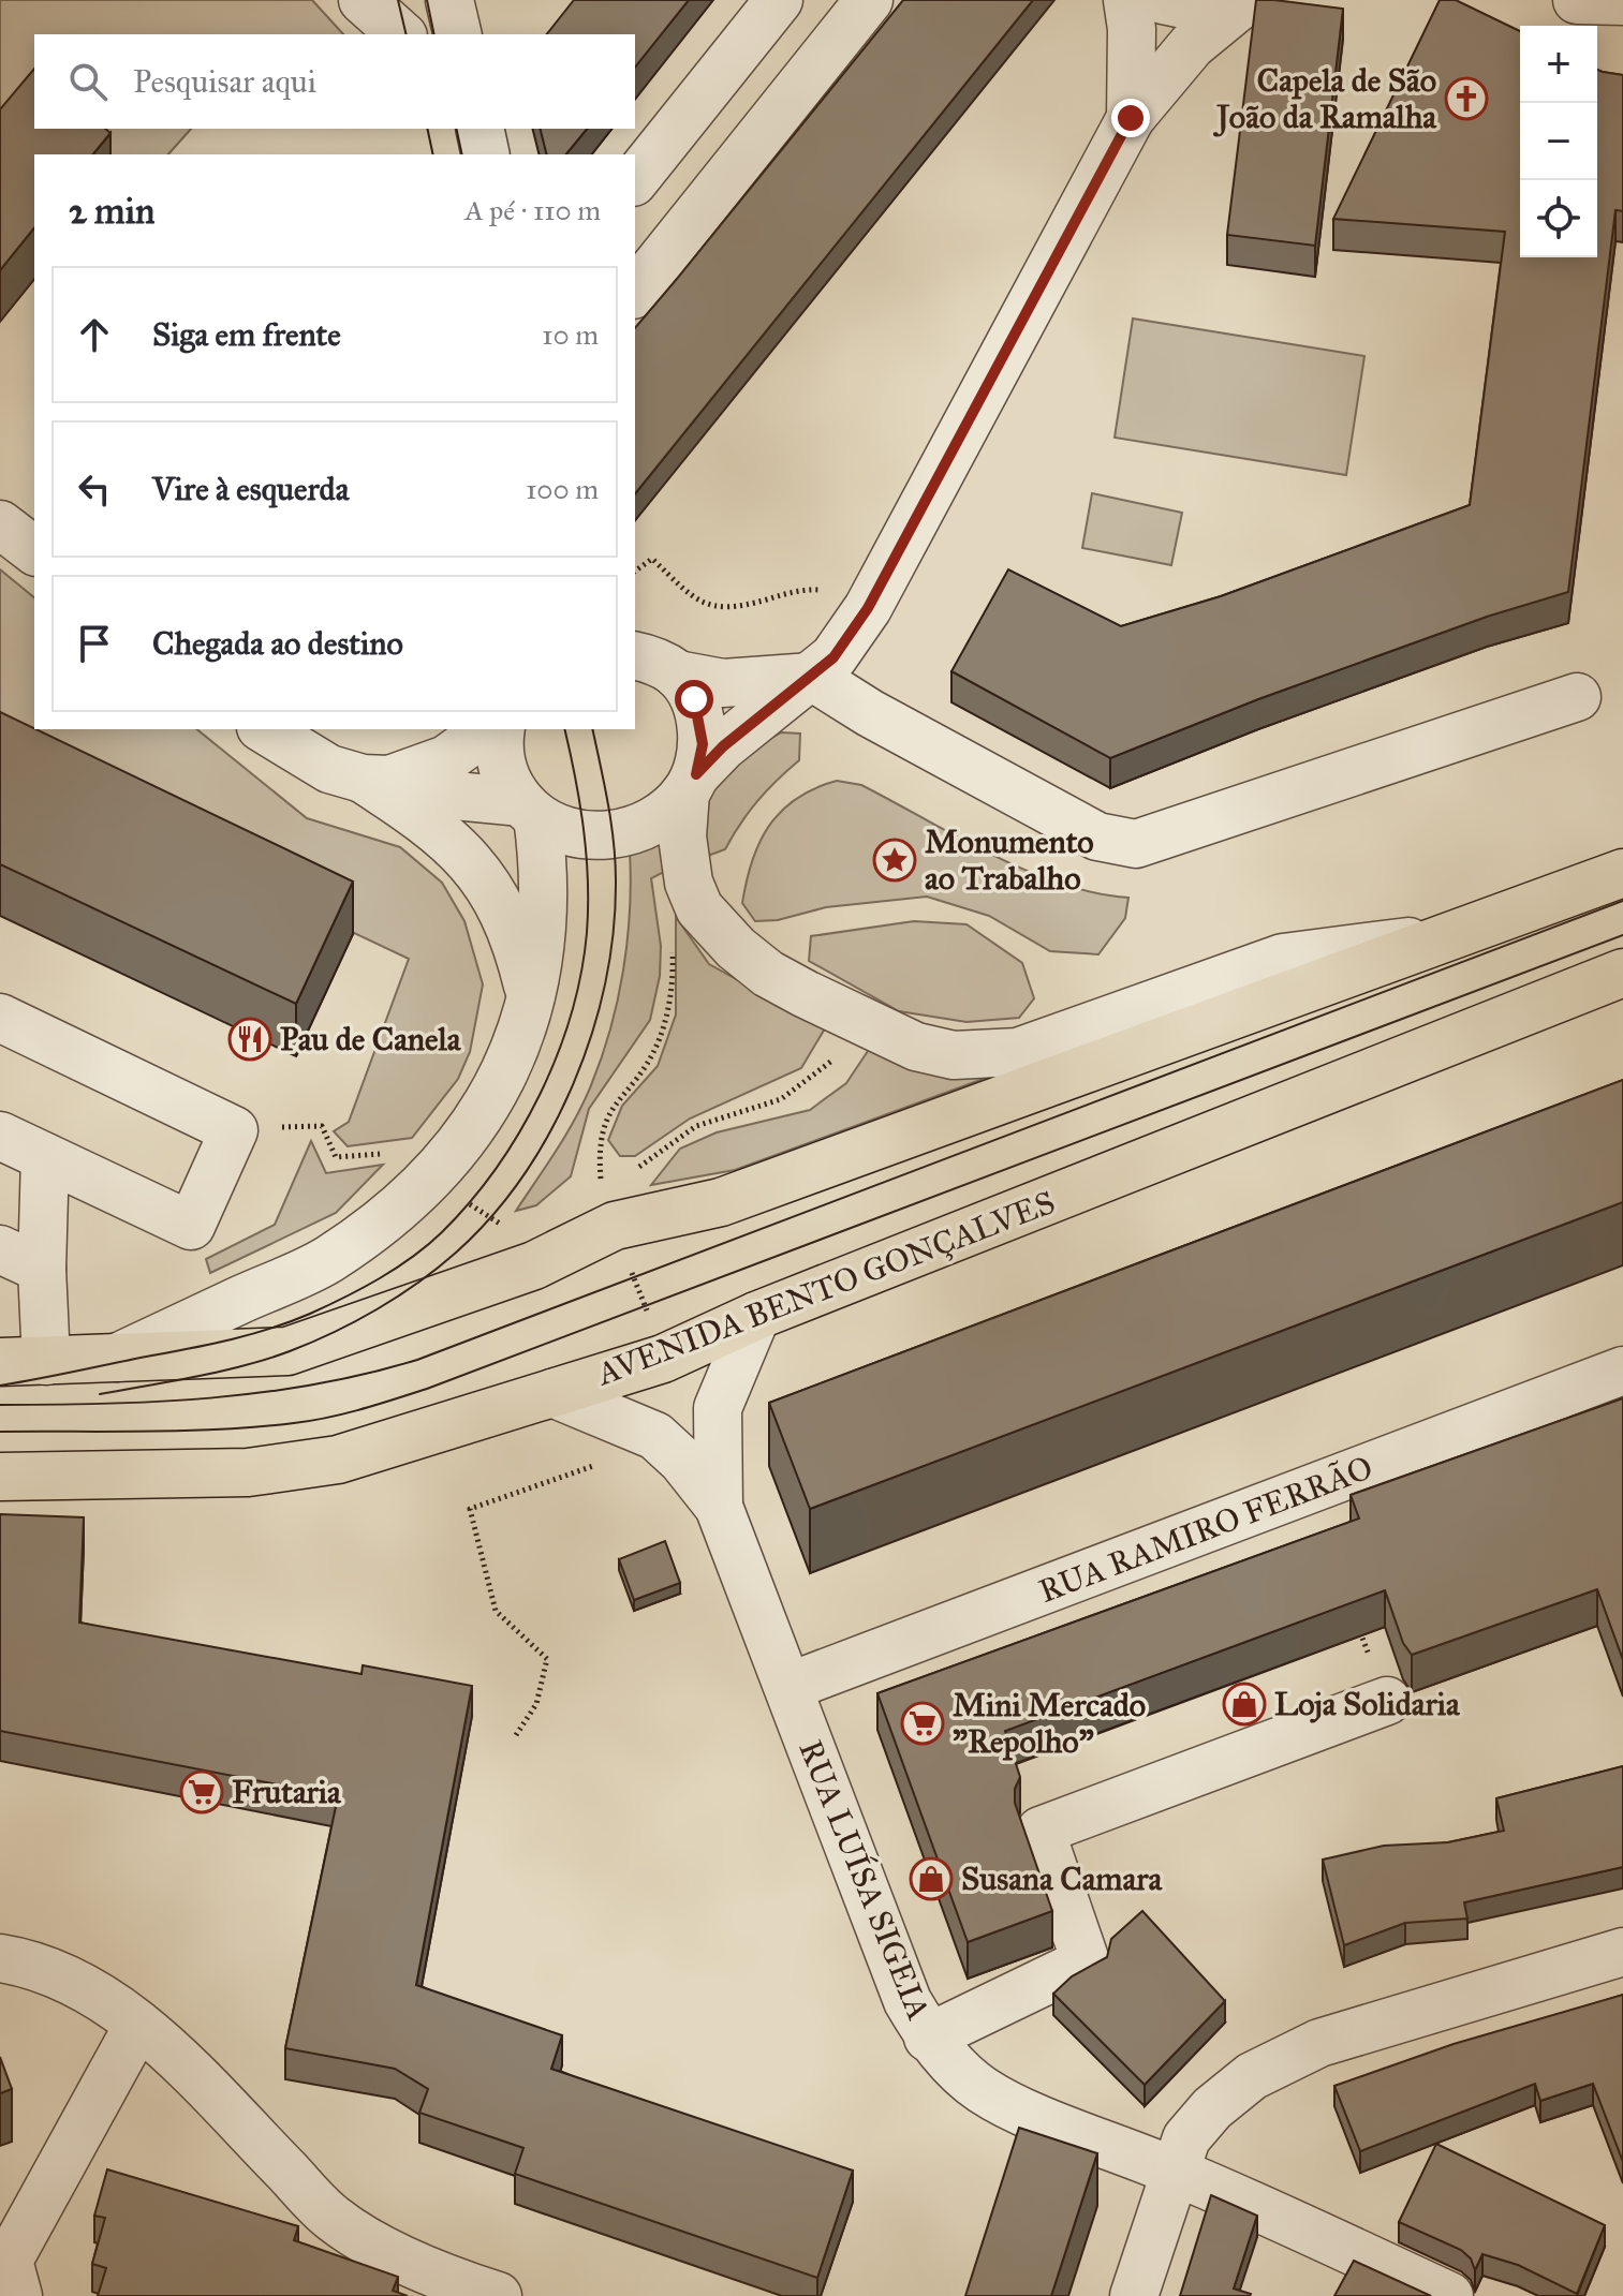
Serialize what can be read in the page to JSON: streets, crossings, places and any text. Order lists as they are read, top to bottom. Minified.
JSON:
{"streets":{"main road":["AVENIDA BENTO GONÇALVES"],"street":["RUA RAMIRO FERRÃO","RUA LUÍSA SIGEIA"]},"crossings":[["AVENIDA BENTO GONÇALVES","RUA LUÍSA SIGEIA"],["RUA RAMIRO FERRÃO","RUA LUÍSA SIGEIA"]],"places":{"church":["Capela de São João da Ramalha"],"place":["Monumento ao Trabalho"],"restaurant":["Pau de Canela"],"shop":["Loja Solidaria","Susana Camara"],"supermarket":["Mini Mercado \"Repolho\"","Frutaria"]},"page":{"map_buttons":["+","−"],"search":"Pesquisar aqui","heading":["2 min","A pé · 110 m"],"list":[["Siga em frente","10 m"],["Vire à esquerda","100 m"],"Chegada ao destino"]}}
